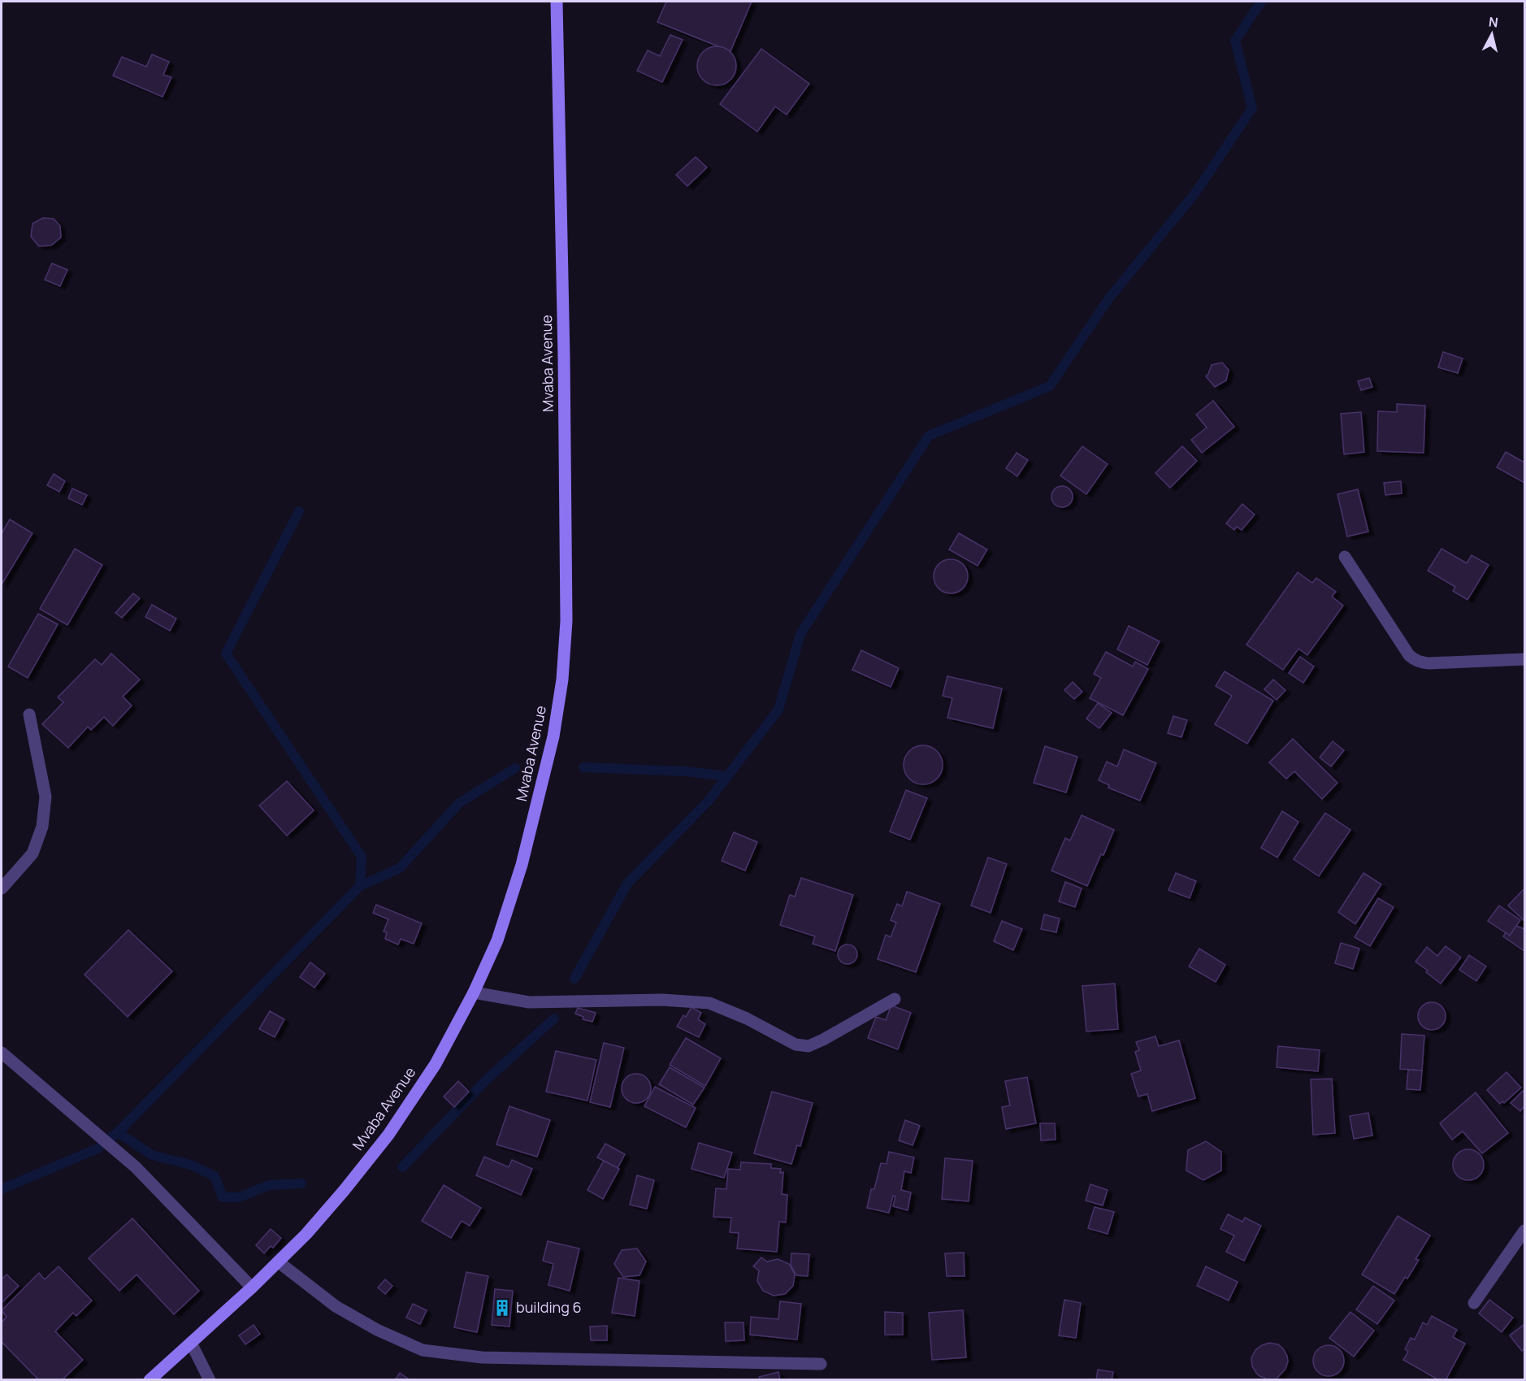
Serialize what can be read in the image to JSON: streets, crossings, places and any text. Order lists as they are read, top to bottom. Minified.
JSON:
{"streets":{"street":["Mvaba Avenue"]},"places":{"building":["building 6"]},"north":"top"}
